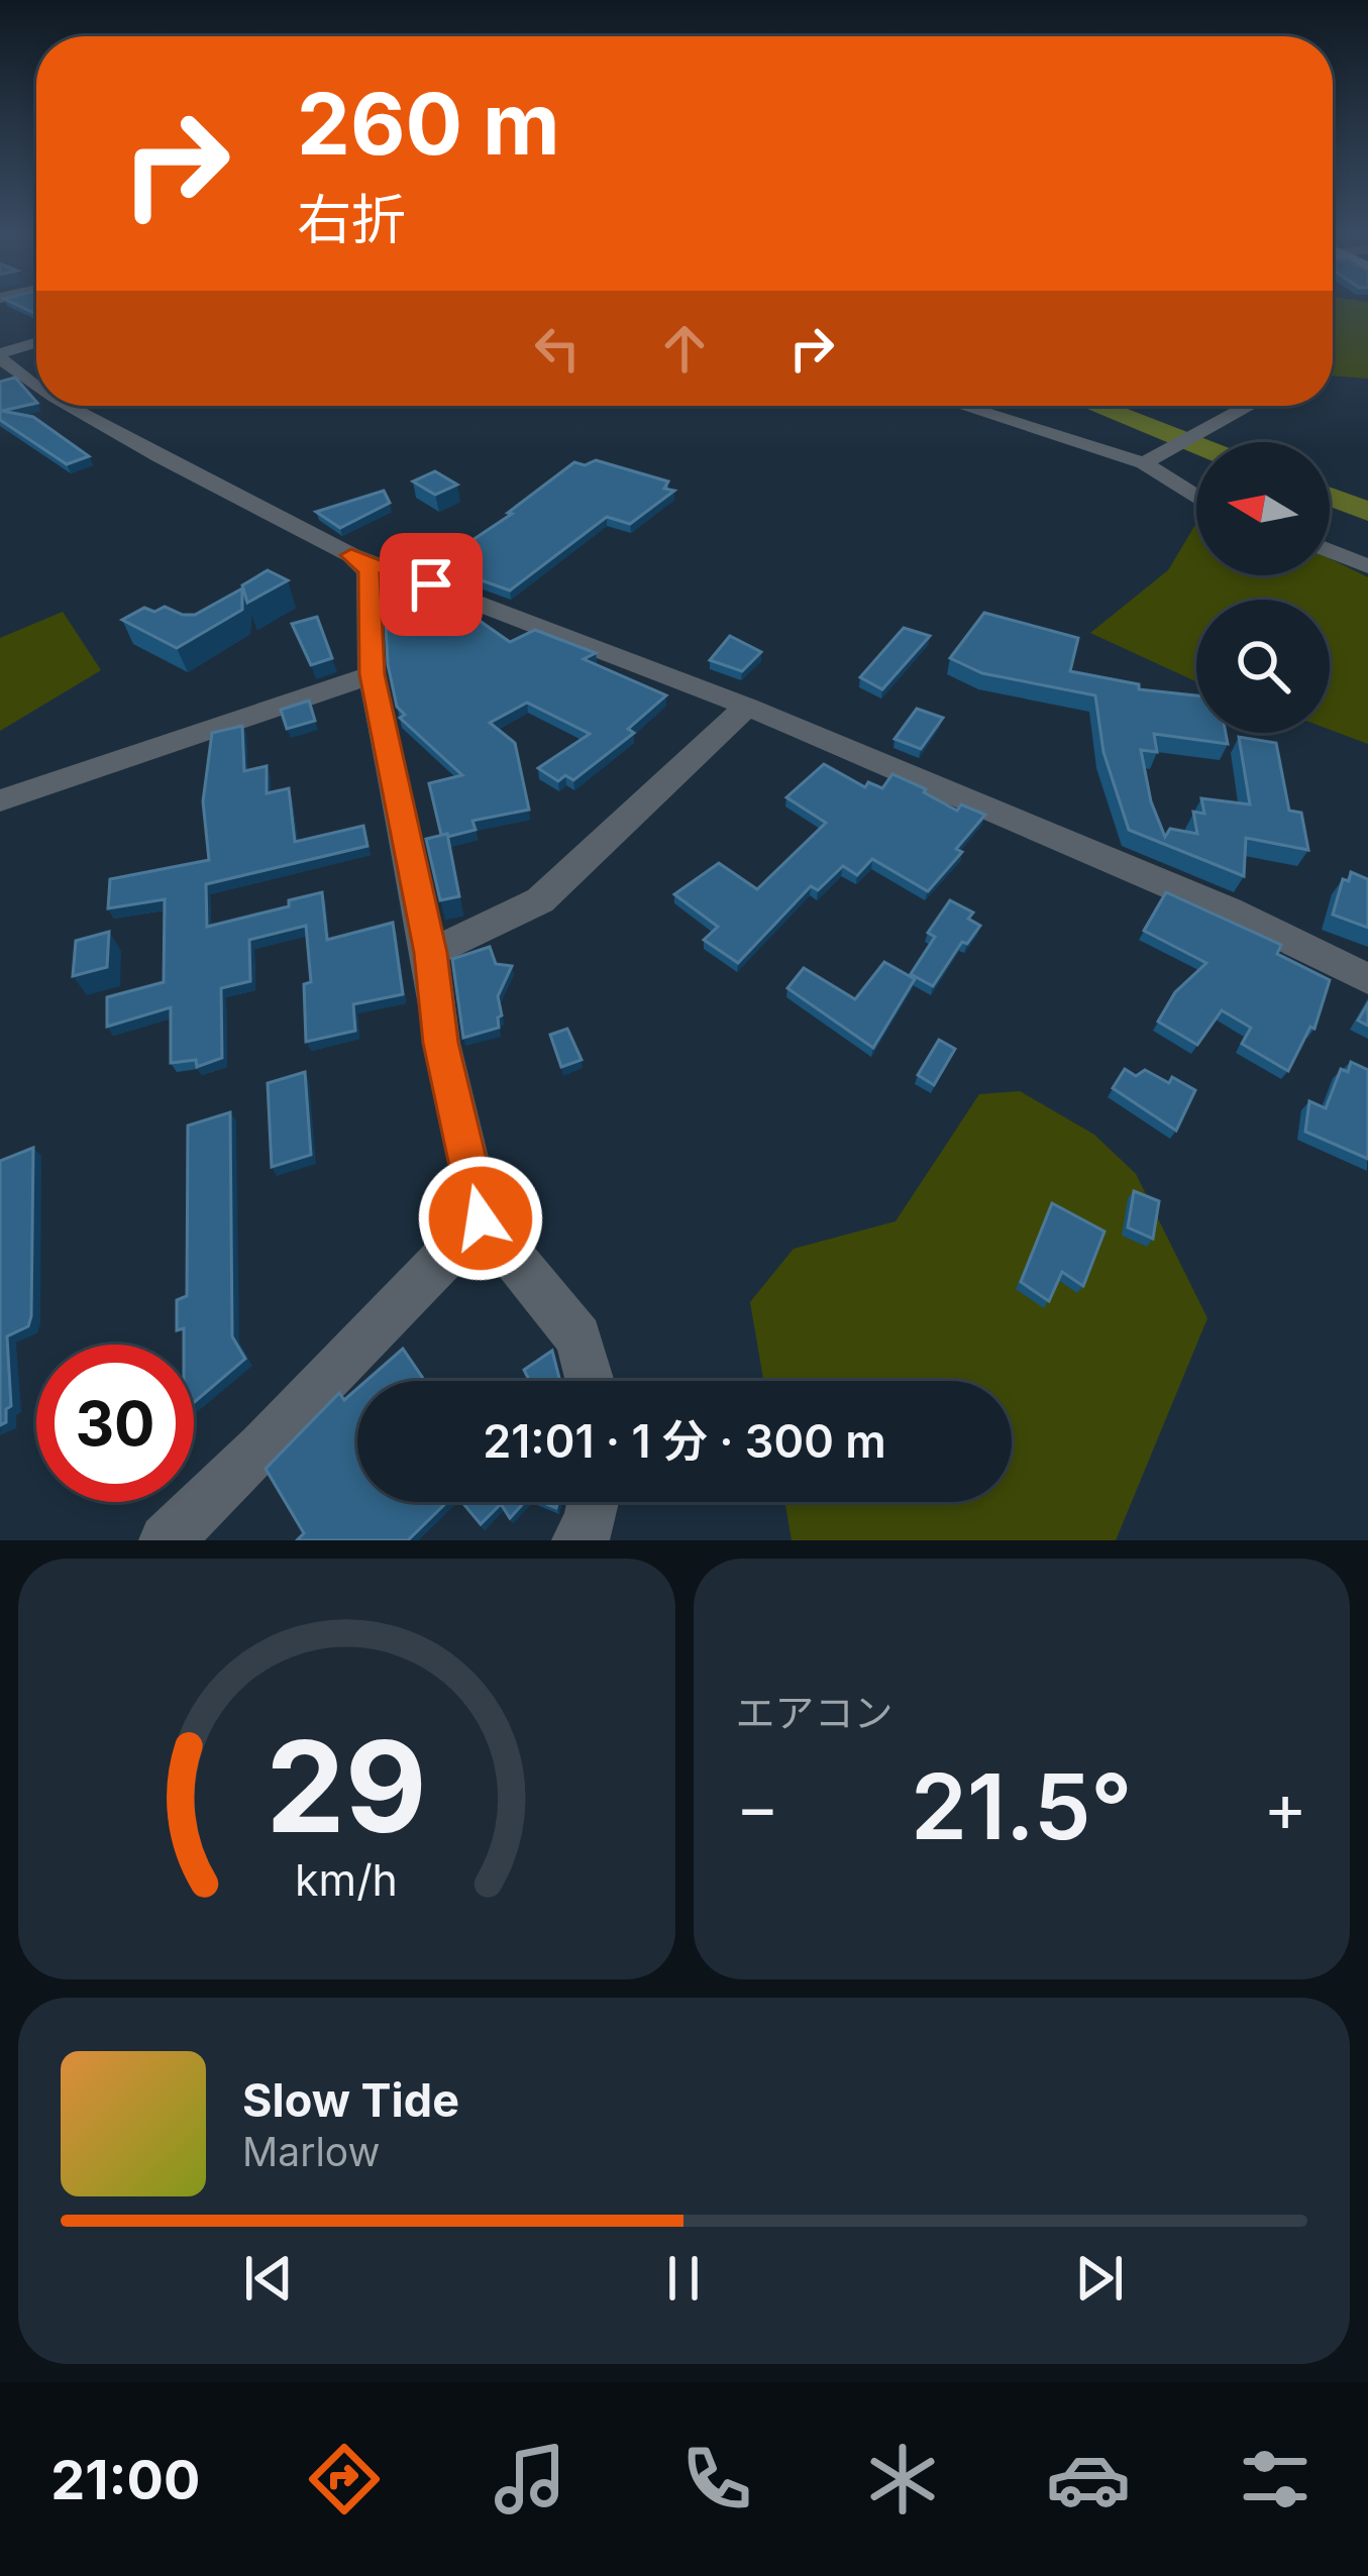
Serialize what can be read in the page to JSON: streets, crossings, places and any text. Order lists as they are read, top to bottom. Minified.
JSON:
{"north":"left","page":{"turn":["260 m","右折"],"limit":"30","trip":"21:01 · 1 分 · 300 m","tile":"エアコン","heat":["−","21.5°","+"],"song":["Slow Tide","Marlow"],"tabs":"21:00","gauge":["29","km/h"]}}
